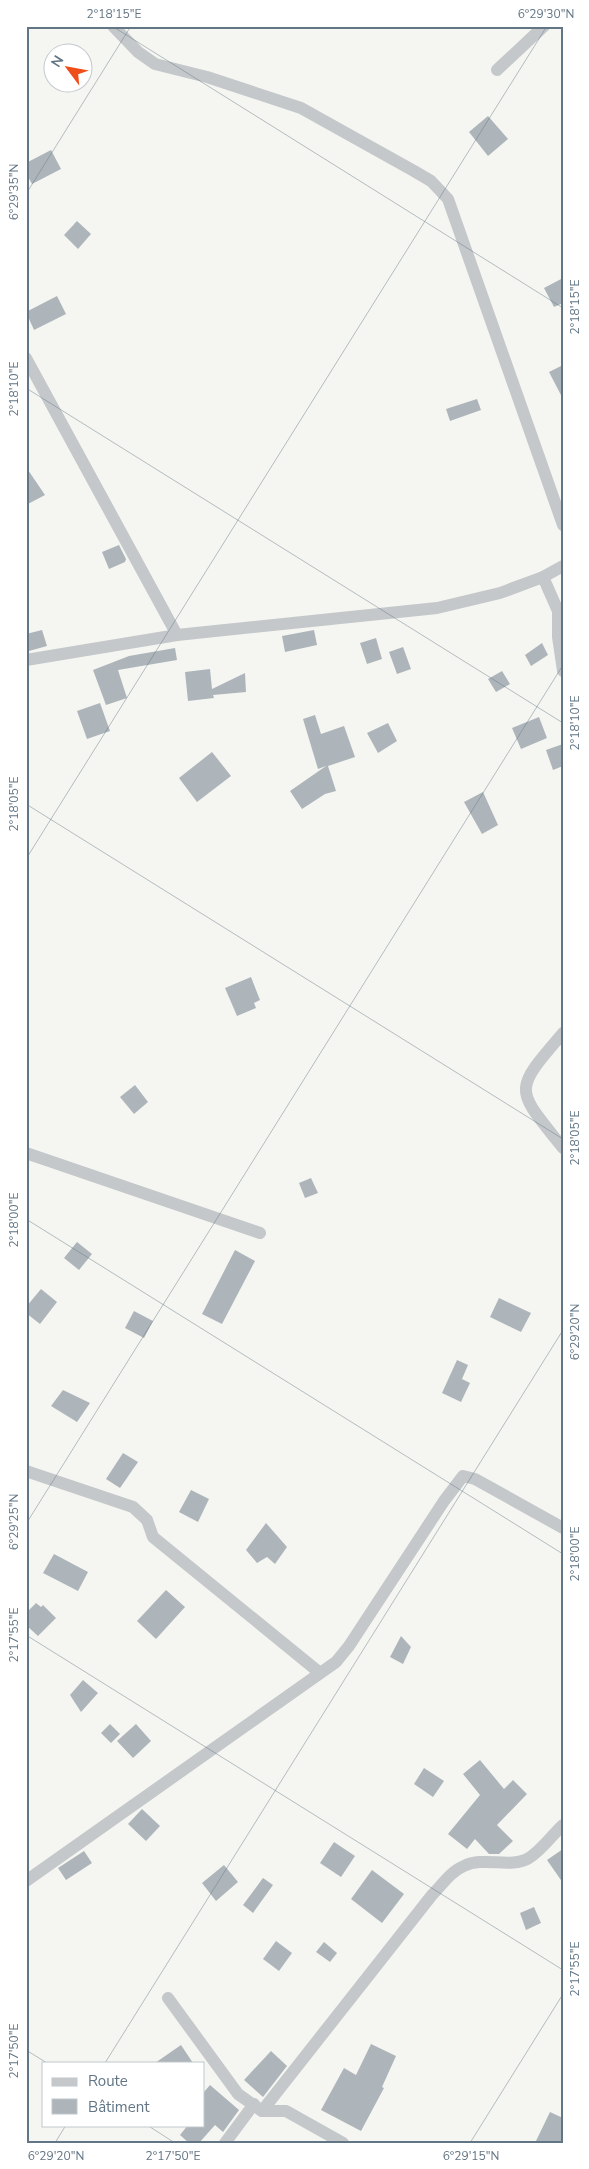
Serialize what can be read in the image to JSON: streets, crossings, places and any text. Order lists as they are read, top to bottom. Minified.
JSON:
{"legend":["Route","Bâtiment"],"north":"top left","coordinates":["2°18'15\"E","6°29'30\"N","6°29'35\"N","2°18'10\"E","2°18'05\"E","2°18'00\"E","6°29'20\"N","6°29'25\"N","2°17'55\"E","2°17'50\"E","6°29'15\"N"]}
